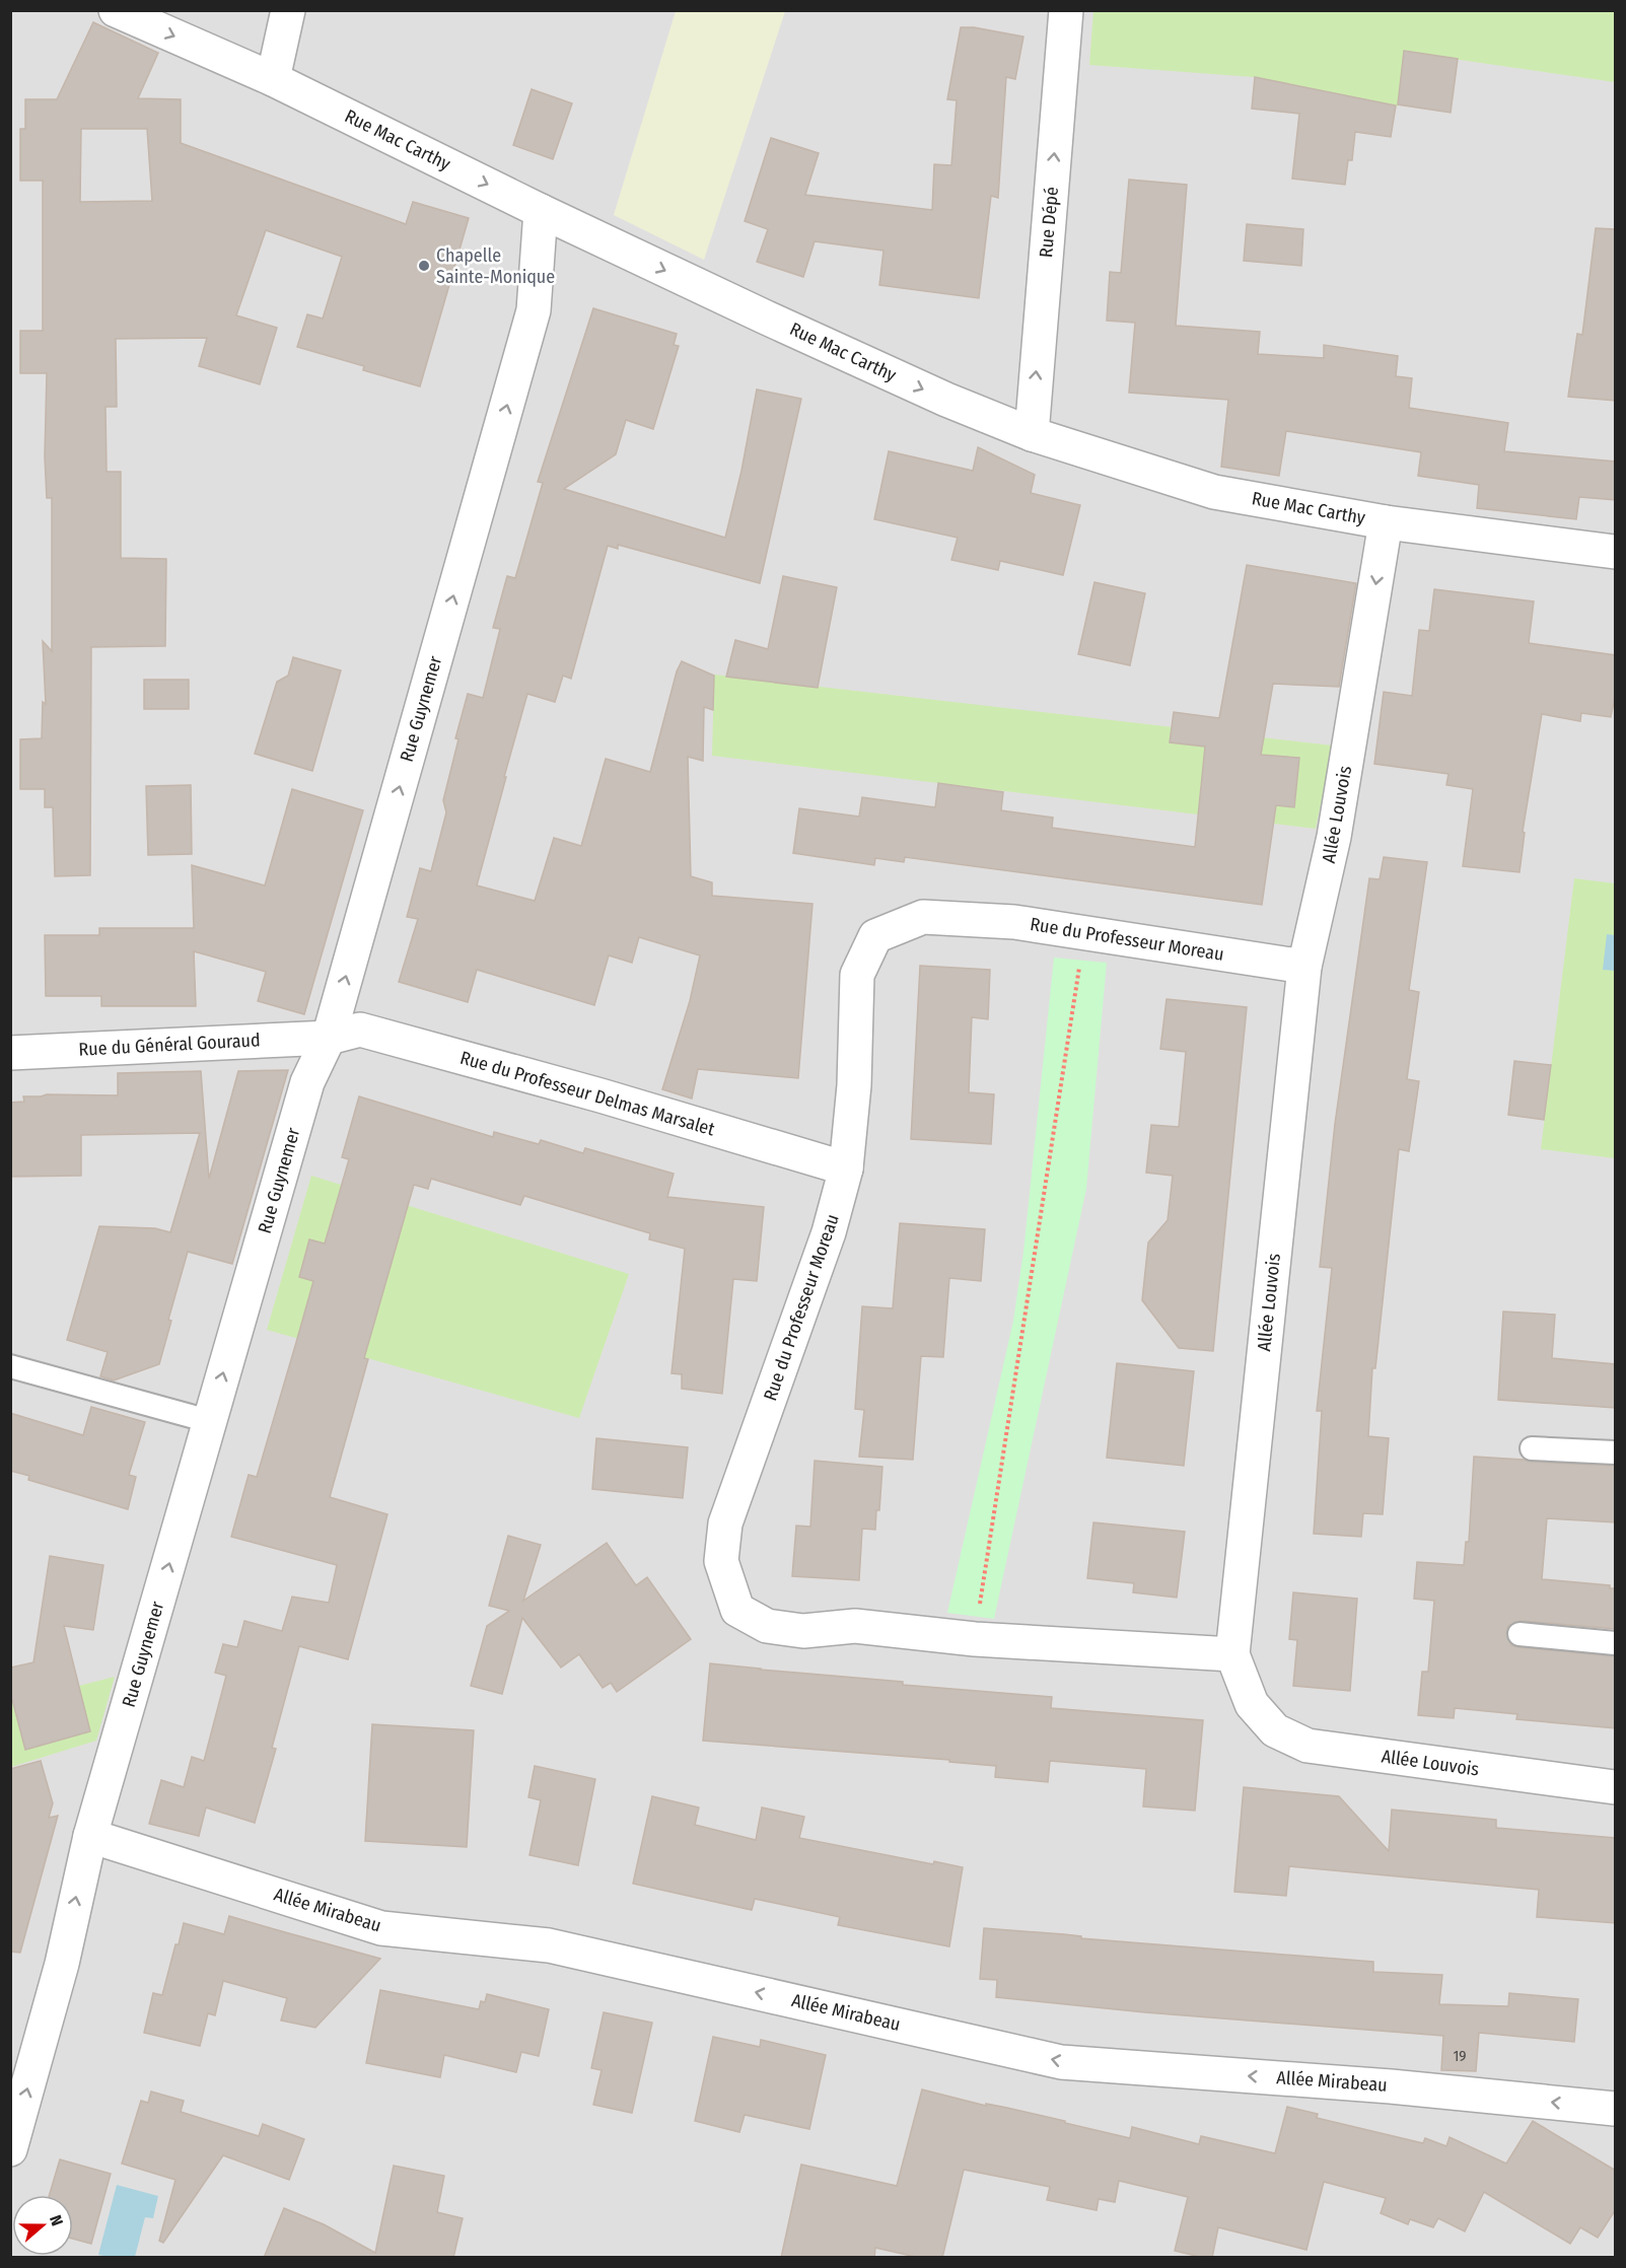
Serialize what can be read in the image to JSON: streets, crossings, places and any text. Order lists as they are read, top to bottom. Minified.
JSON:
{"streets":{"street":["Rue Mac Carthy","Rue Dépé","Rue Guynemer","Allée Louvois","Rue du Professeur Moreau","Rue du Général Gouraud","Rue du Professeur Delmas Marsalet","Allée Mirabeau"]},"crossings":[["Rue Mac Carthy","Rue Dépé"],["Rue Mac Carthy","Rue Guynemer"],["Rue Mac Carthy","Allée Louvois"],["Rue Guynemer","Rue du Général Gouraud"],["Rue Guynemer","Rue du Professeur Delmas Marsalet"],["Rue Guynemer","Allée Mirabeau"],["Allée Louvois","Rue du Professeur Moreau"],["Rue du Professeur Moreau","Rue du Professeur Delmas Marsalet"],["Rue du Général Gouraud","Rue du Professeur Delmas Marsalet"]],"one_way":["Rue Mac Carthy","Rue Dépé","Rue Guynemer","Allée Mirabeau"],"places":["Chapelle Sainte-Monique"],"house_numbers":["19"],"north":"right"}
